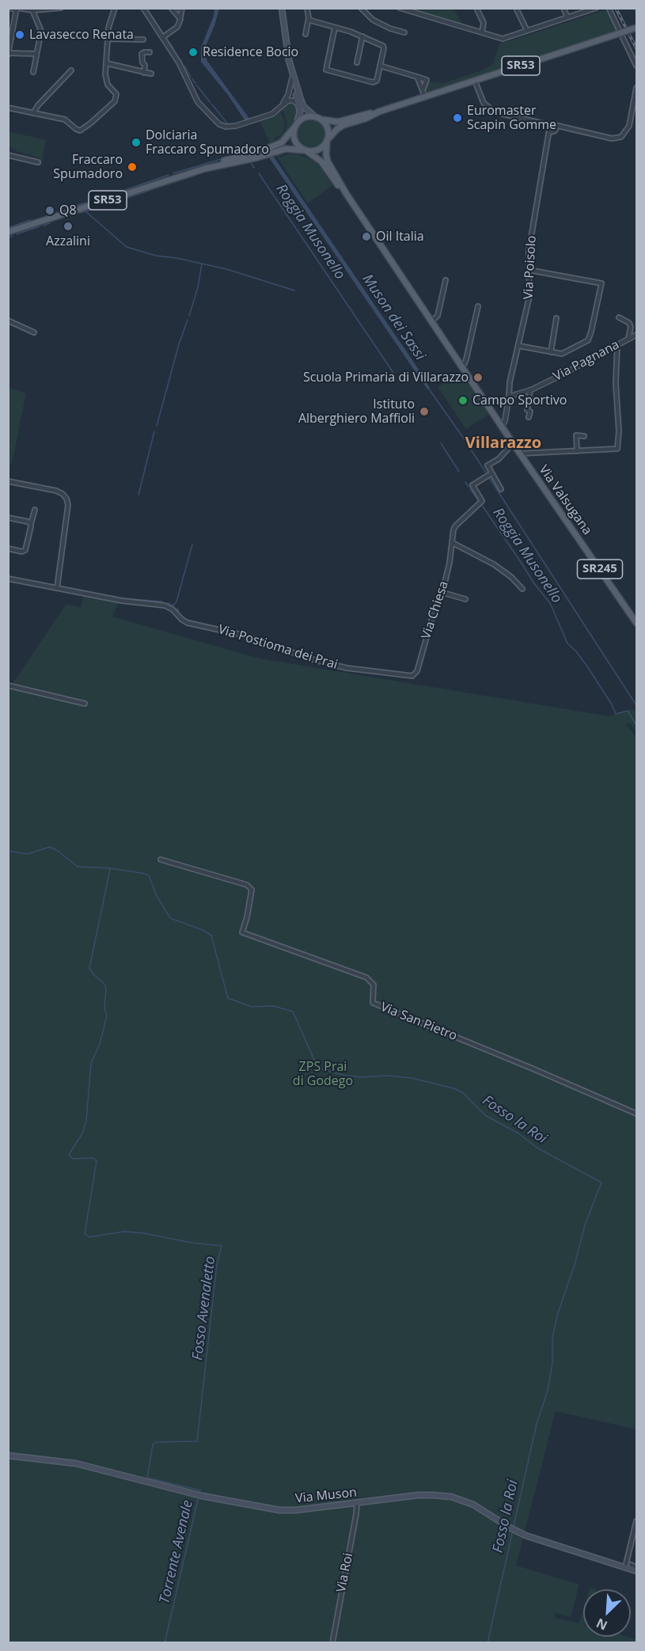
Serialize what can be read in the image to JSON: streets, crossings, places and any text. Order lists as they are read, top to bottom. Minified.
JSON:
{"streets":{"main road":["SR53","Via Valsugana","SR245","Via Muson"],"street":["Via Poisolo","Via Pagnana","Via Chiesa","Via Postioma dei Prai","Via San Pietro","Via Roi"]},"crossings":[["SR53","Via Valsugana"],["Via Poisolo","Via Pagnana"],["Via Poisolo","Via Valsugana"],["Via Valsugana","Via Chiesa"],["Via Chiesa","Via Postioma dei Prai"],["Via Muson","Via Roi"]],"districts":["Villarazzo"],"water":["Roggia Musonello","Muson dei Sassi","Fosso la Roi","Fosso Avenaletto","Torrente Avenale"],"parks":["ZPS Prai di Godego"],"places":["Lavasecco Renata","Residence Bocio","Euromaster Scapin Gomme","Dolciaria Fraccaro Spumadoro","Fraccaro Spumadoro","Q8","Azzalini","Oil Italia","Scuola Primaria di Villarazzo","Campo Sportivo","Istituto Alberghiero Maffioli"],"north":"bottom left"}
